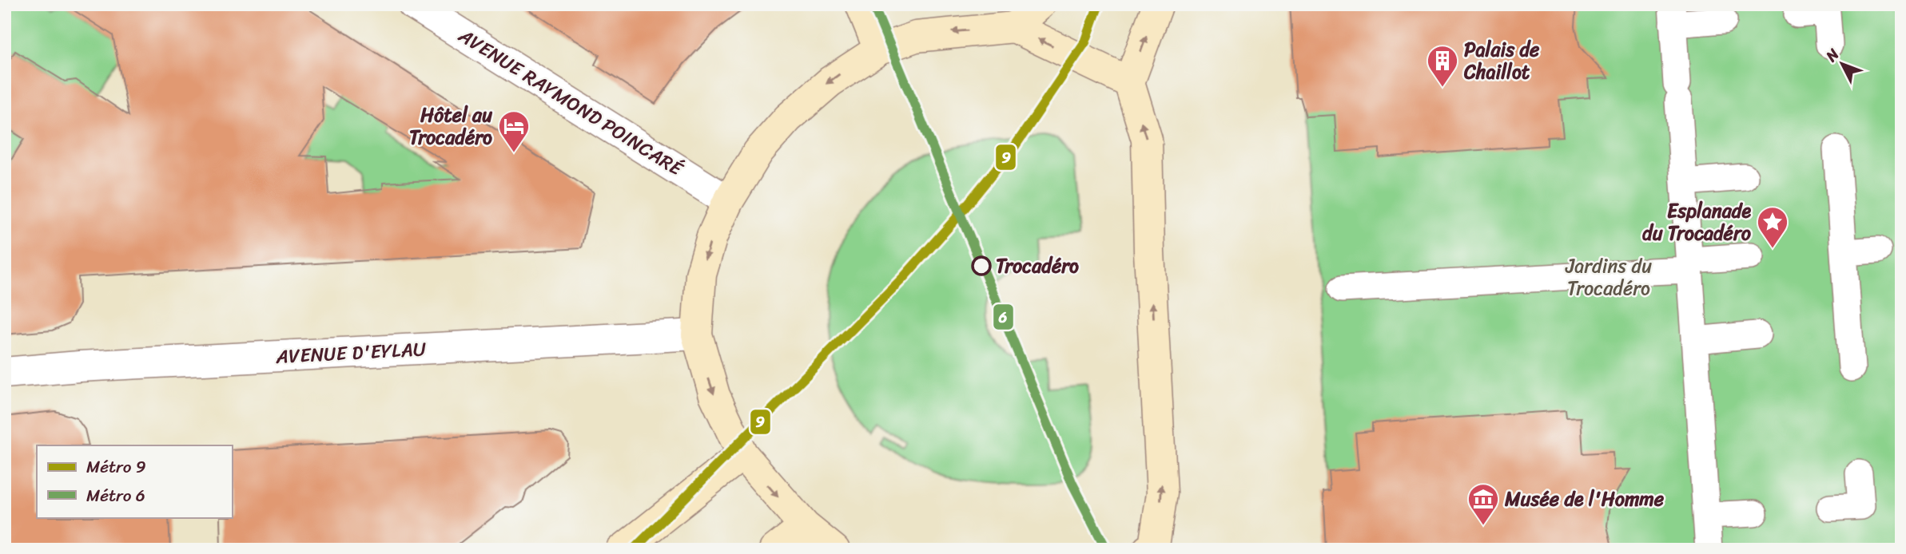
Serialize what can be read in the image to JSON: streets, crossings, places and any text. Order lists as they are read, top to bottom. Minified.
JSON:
{"streets":{"street":["AVENUE RAYMOND POINCARÉ","AVENUE D'EYLAU"]},"parks":["Jardins du Trocadéro"],"places":{"building":["Palais de Chaillot"],"hotel":["Hôtel au Trocadéro"],"place":["Esplanade du Trocadéro"],"other":["Trocadéro"],"museum":["Musée de l'Homme"]},"lines":["metro line 9","metro line 6"],"legend":["Métro 9","Métro 6"],"north":"top left"}
